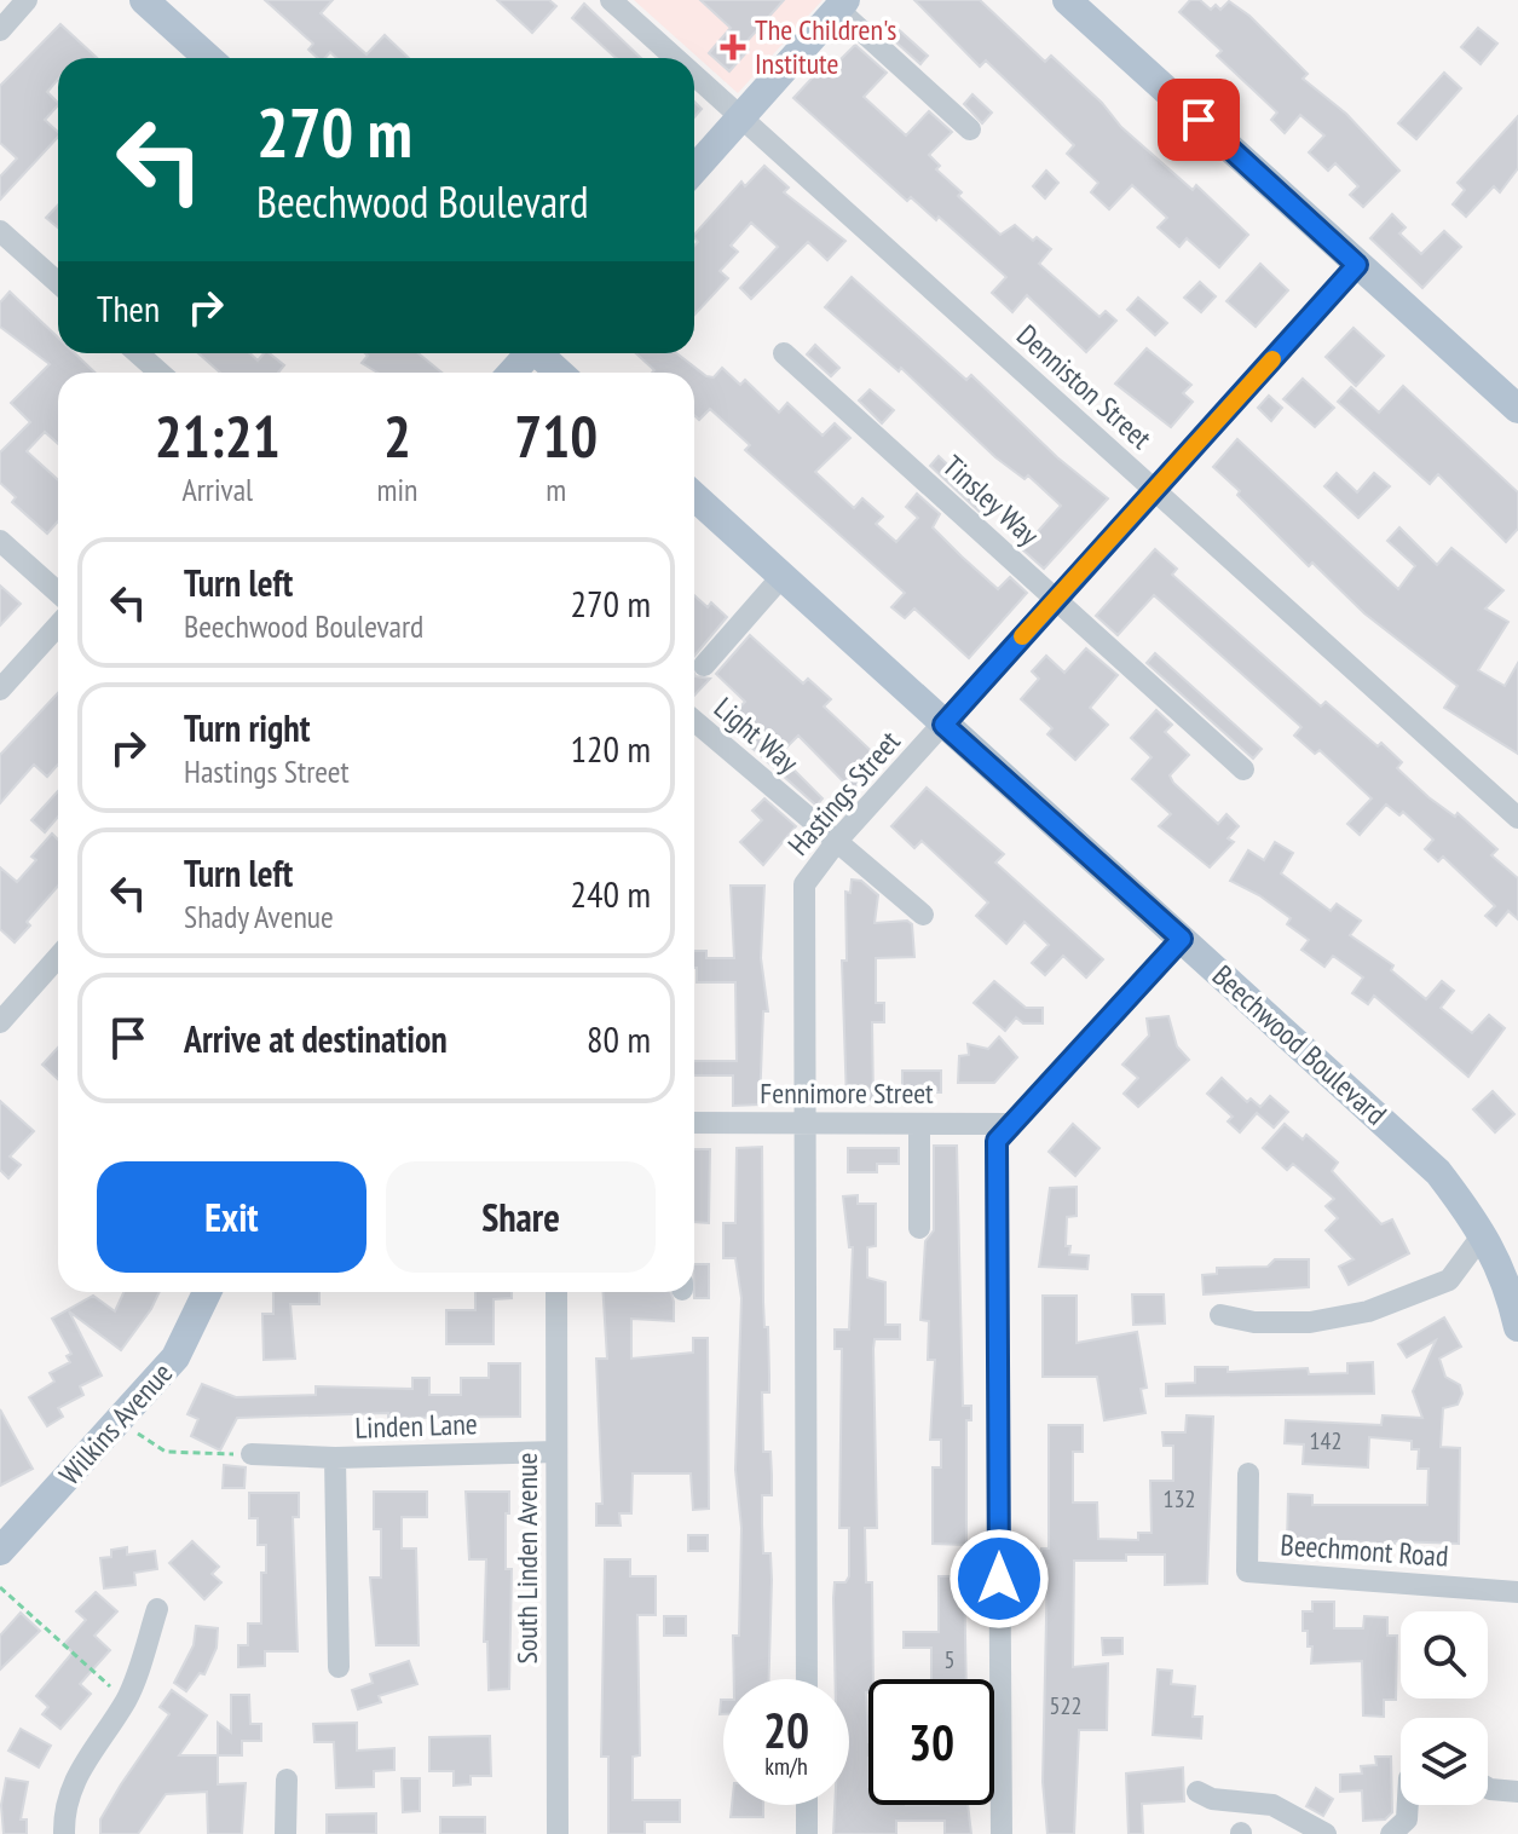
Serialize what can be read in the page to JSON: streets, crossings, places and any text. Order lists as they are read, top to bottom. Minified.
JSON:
{"streets":{"main road":["Beechwood Boulevard","Wilkins Avenue"],"street":["Denniston Street","Tinsley Way","Light Way","Hastings Street","Fennimore Street","Linden Lane","Beechmont Road","South Linden Avenue"]},"crossings":[["Denniston Street","Hastings Street"],["Tinsley Way","Hastings Street"],["Light Way","Hastings Street"],["Hastings Street","Beechwood Boulevard"],["Hastings Street","Fennimore Street"],["Linden Lane","South Linden Avenue"]],"places":{"health":["The Children's Institute"]},"house_numbers":["142","132","5","522"],"page":{"turn":["270 m","Beechwood Boulevard"],"then":"Then","eta":["21:21","Arrival","2","min","710","m"],"list":[{"name":"Turn left","note":"Beechwood Boulevard","value":"270 m"},{"name":"Turn right","note":"Hastings Street","value":"120 m"},{"name":"Turn left","note":"Shady Avenue","value":"240 m"},{"name":"Arrive at destination","value":"80 m"}],"buttons":["Exit","Share"],"speed":"20 km/h","limit":"30"}}
